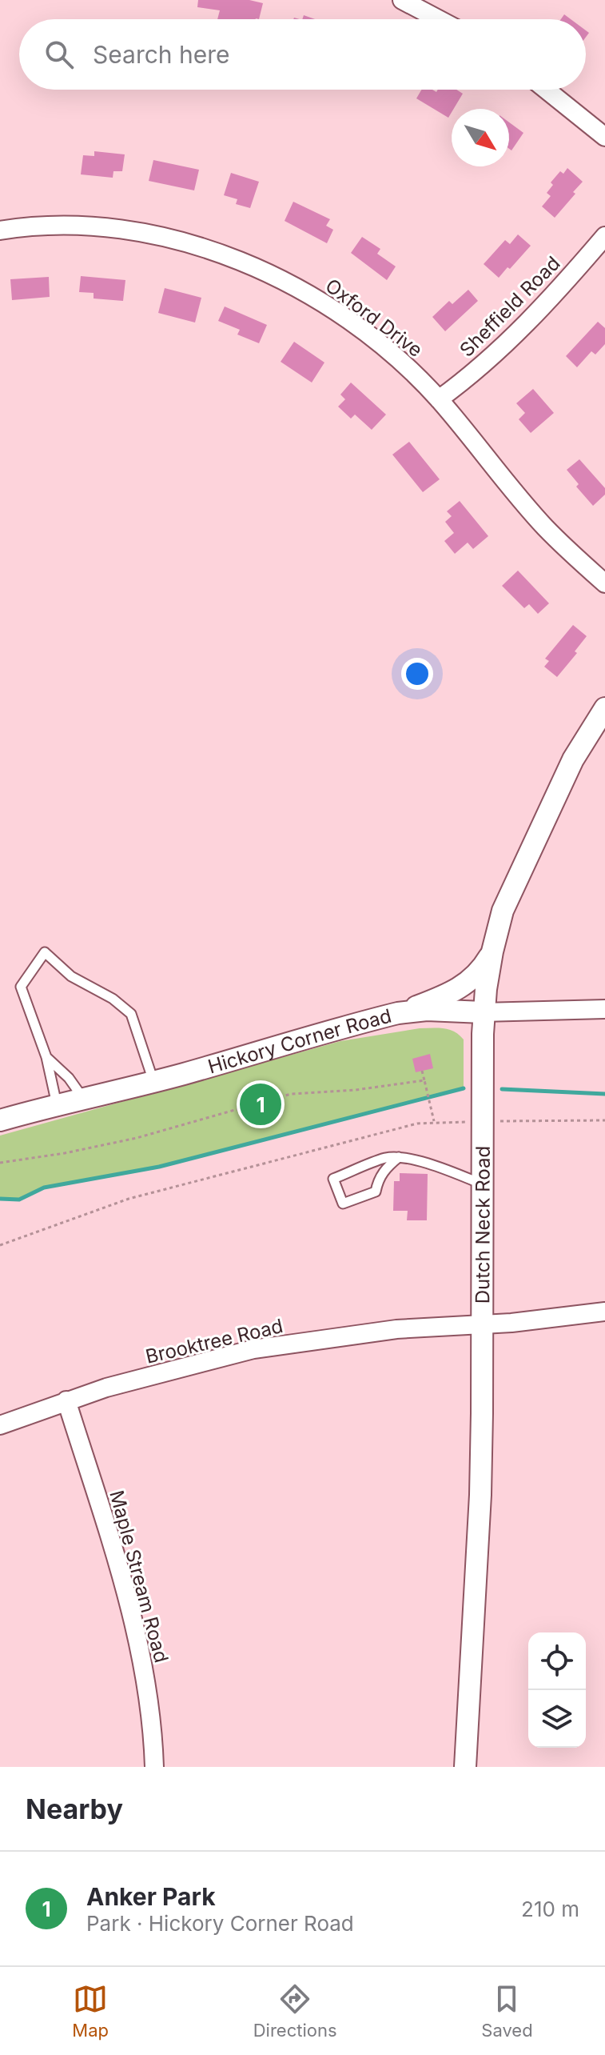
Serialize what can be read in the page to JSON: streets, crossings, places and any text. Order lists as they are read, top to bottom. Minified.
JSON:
{"streets":{"street":["Sheffield Road","Oxford Drive","Hickory Corner Road","Dutch Neck Road","Brooktree Road","Maple Stream Road"]},"crossings":[["Sheffield Road","Oxford Drive"],["Hickory Corner Road","Dutch Neck Road"],["Dutch Neck Road","Brooktree Road"],["Brooktree Road","Maple Stream Road"]],"north":"bottom right","page":{"search":"Search here","pins":"1","heading":"Nearby","list":[{"mark":"1","name":"Anker Park","note":"Park · Hickory Corner Road","value":"210 m"}],"nav":["Map","Directions","Saved"]}}
